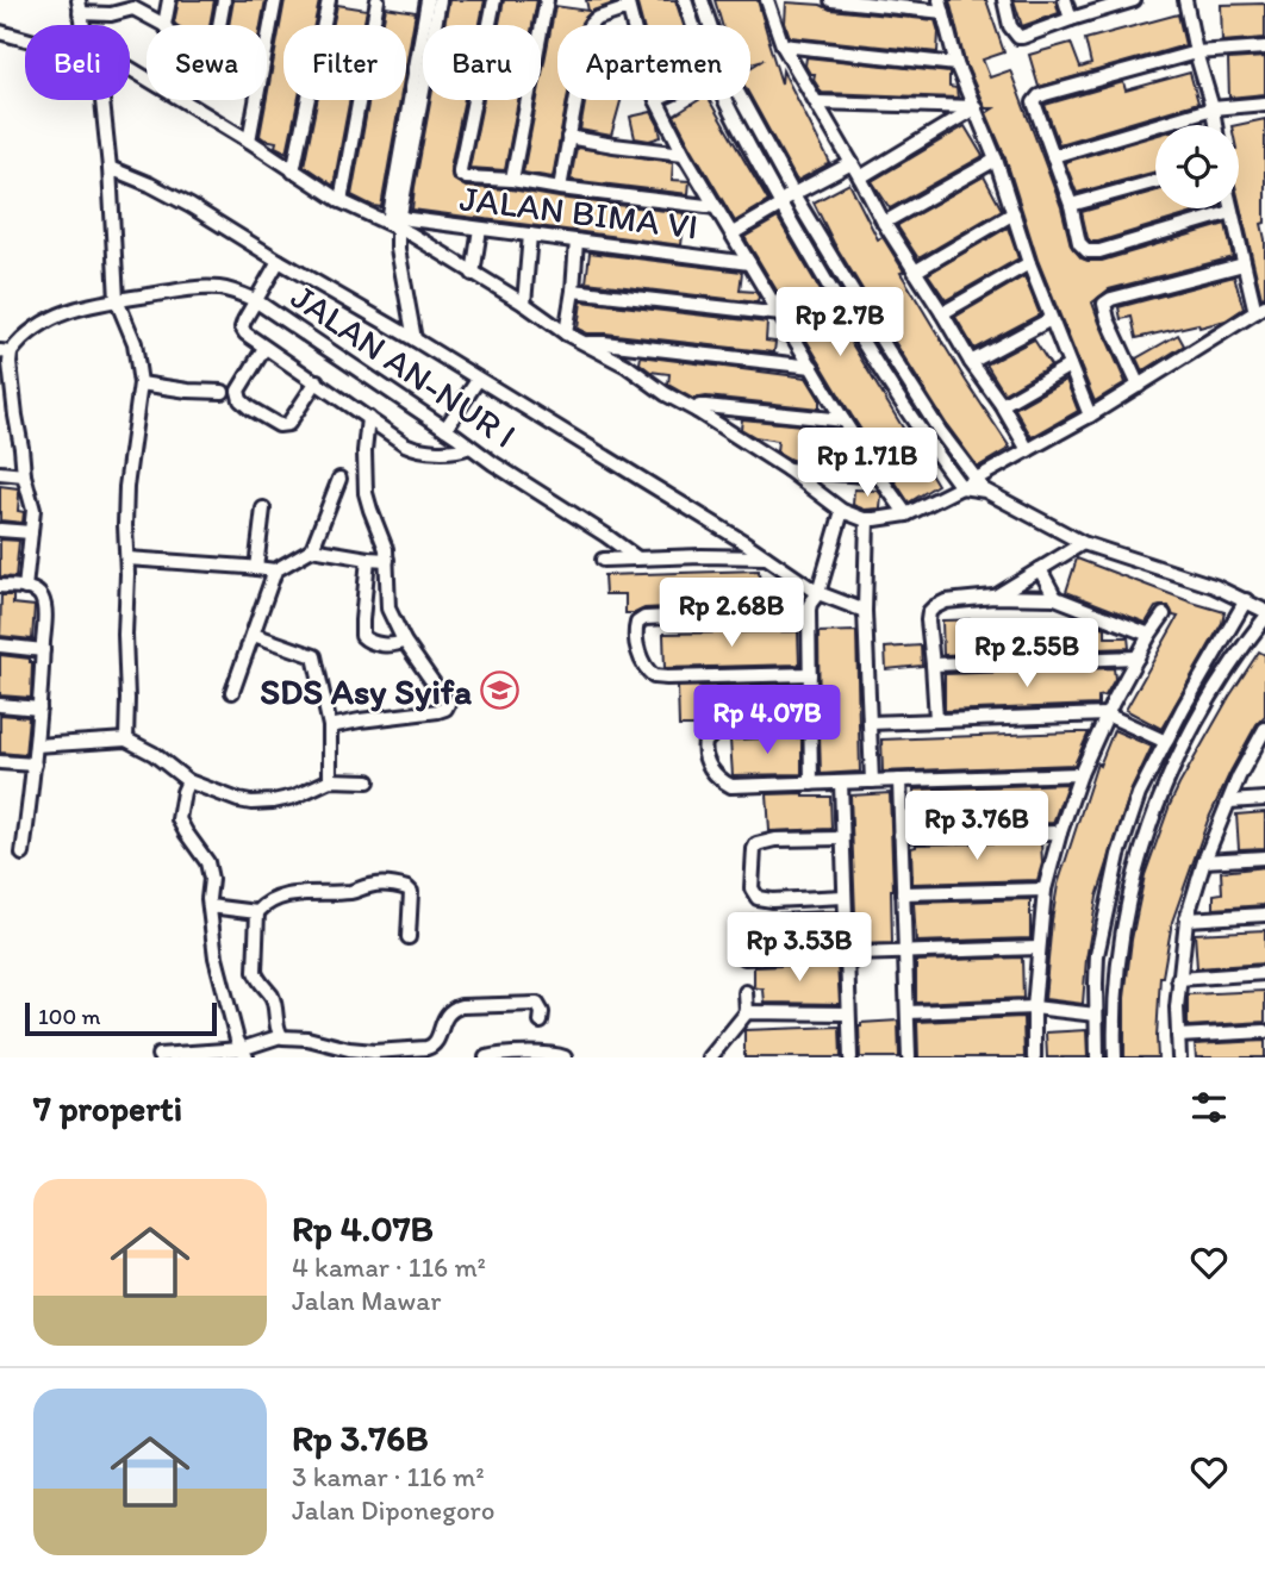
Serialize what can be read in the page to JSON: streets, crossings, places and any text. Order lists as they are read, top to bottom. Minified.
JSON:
{"streets":{"street":["JALAN BIMA VI","JALAN AN-NUR I"]},"places":{"school or university":["SDS Asy Syifa"]},"scale_bar":"100 m","page":{"chip":["Beli","Sewa","Filter","Baru","Apartemen"],"price":["Rp 2.7B","Rp 1.71B","Rp 2.68B","Rp 2.55B","Rp 4.07B","Rp 3.76B","Rp 3.53B"],"scale":"100 m","heading":"7 properti","list":[{"name":"Rp 4.07B","note":"4 kamar · 116 m² · Jalan Mawar"},{"name":"Rp 3.76B","note":"3 kamar · 116 m² · Jalan Diponegoro"}]}}
